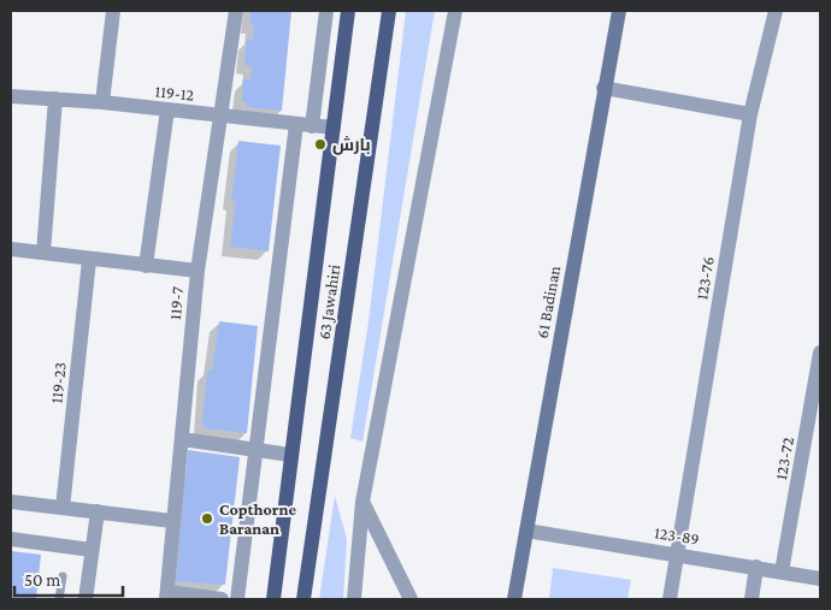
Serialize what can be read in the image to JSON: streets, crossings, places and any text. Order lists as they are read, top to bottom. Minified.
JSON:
{"streets":{"main road":["63 Jawahiri"],"street":["119-12","123-76","61 Badinan","119-7","119-23","123-72","123-89"]},"crossings":[["119-12","63 Jawahiri"],["119-12","119-7"],["123-76","123-89"],["61 Badinan","123-89"],["123-72","123-89"]],"places":["بارش","Copthorne Baranan"],"scale_bar":"50 m"}
